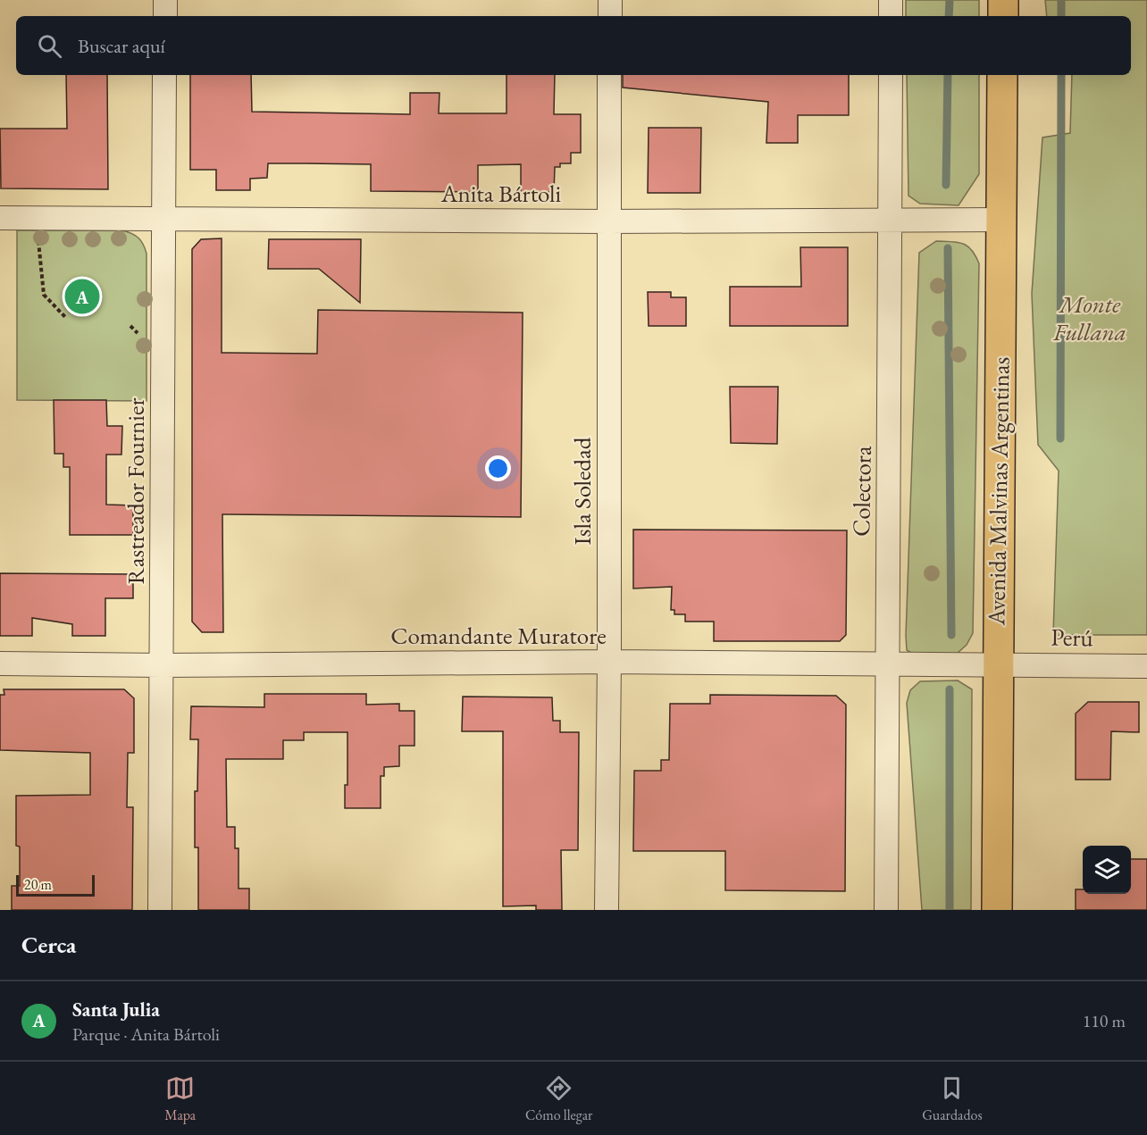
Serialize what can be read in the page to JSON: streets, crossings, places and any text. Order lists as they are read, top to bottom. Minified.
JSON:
{"streets":{"main road":["Avenida Malvinas Argentinas"],"street":["Anita Bártoli","Rastreador Fournier","Isla Soledad","Colectora","Comandante Muratore","Perú"]},"crossings":[["Anita Bártoli","Rastreador Fournier"],["Anita Bártoli","Isla Soledad"],["Anita Bártoli","Colectora"],["Anita Bártoli","Avenida Malvinas Argentinas"],["Rastreador Fournier","Comandante Muratore"],["Isla Soledad","Comandante Muratore"],["Colectora","Comandante Muratore"],["Avenida Malvinas Argentinas","Comandante Muratore"],["Avenida Malvinas Argentinas","Perú"],["Comandante Muratore","Perú"]],"parks":["Monte Fullana"],"scale_bar":"20 m","page":{"search":"Buscar aquí","pins":"A","scale":"20 m","heading":"Cerca","list":[{"mark":"A","name":"Santa Julia","note":"Parque · Anita Bártoli","value":"110 m"}],"nav":["Mapa","Cómo llegar","Guardados"]}}
